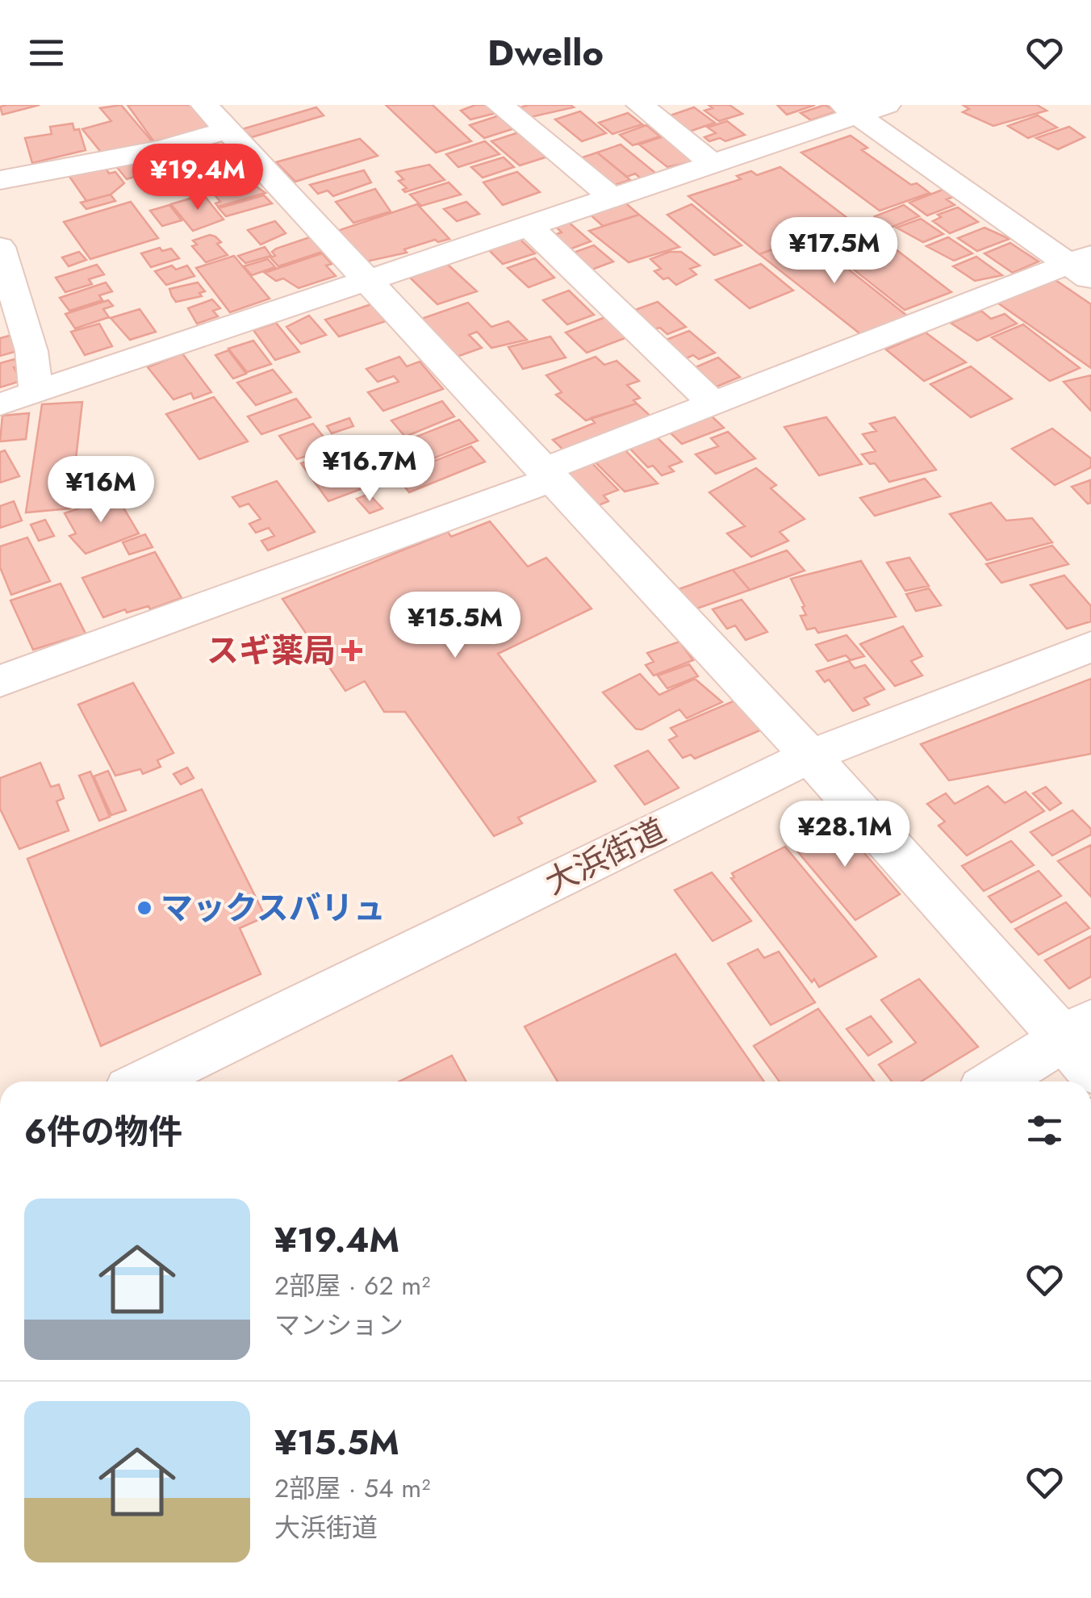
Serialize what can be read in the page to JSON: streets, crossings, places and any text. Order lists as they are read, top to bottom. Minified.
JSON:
{"streets":{"street":["大浜街道"]},"places":{"health":["スギ薬局"],"other":["マックスバリュ"]},"page":{"header":"Dwello","price":["¥19.4M","¥17.5M","¥16.7M","¥16M","¥15.5M","¥28.1M"],"heading":"6件の物件","list":[{"name":"¥19.4M","note":"2部屋 · 62 m² · マンション"},{"name":"¥15.5M","note":"2部屋 · 54 m² · 大浜街道"}]}}
